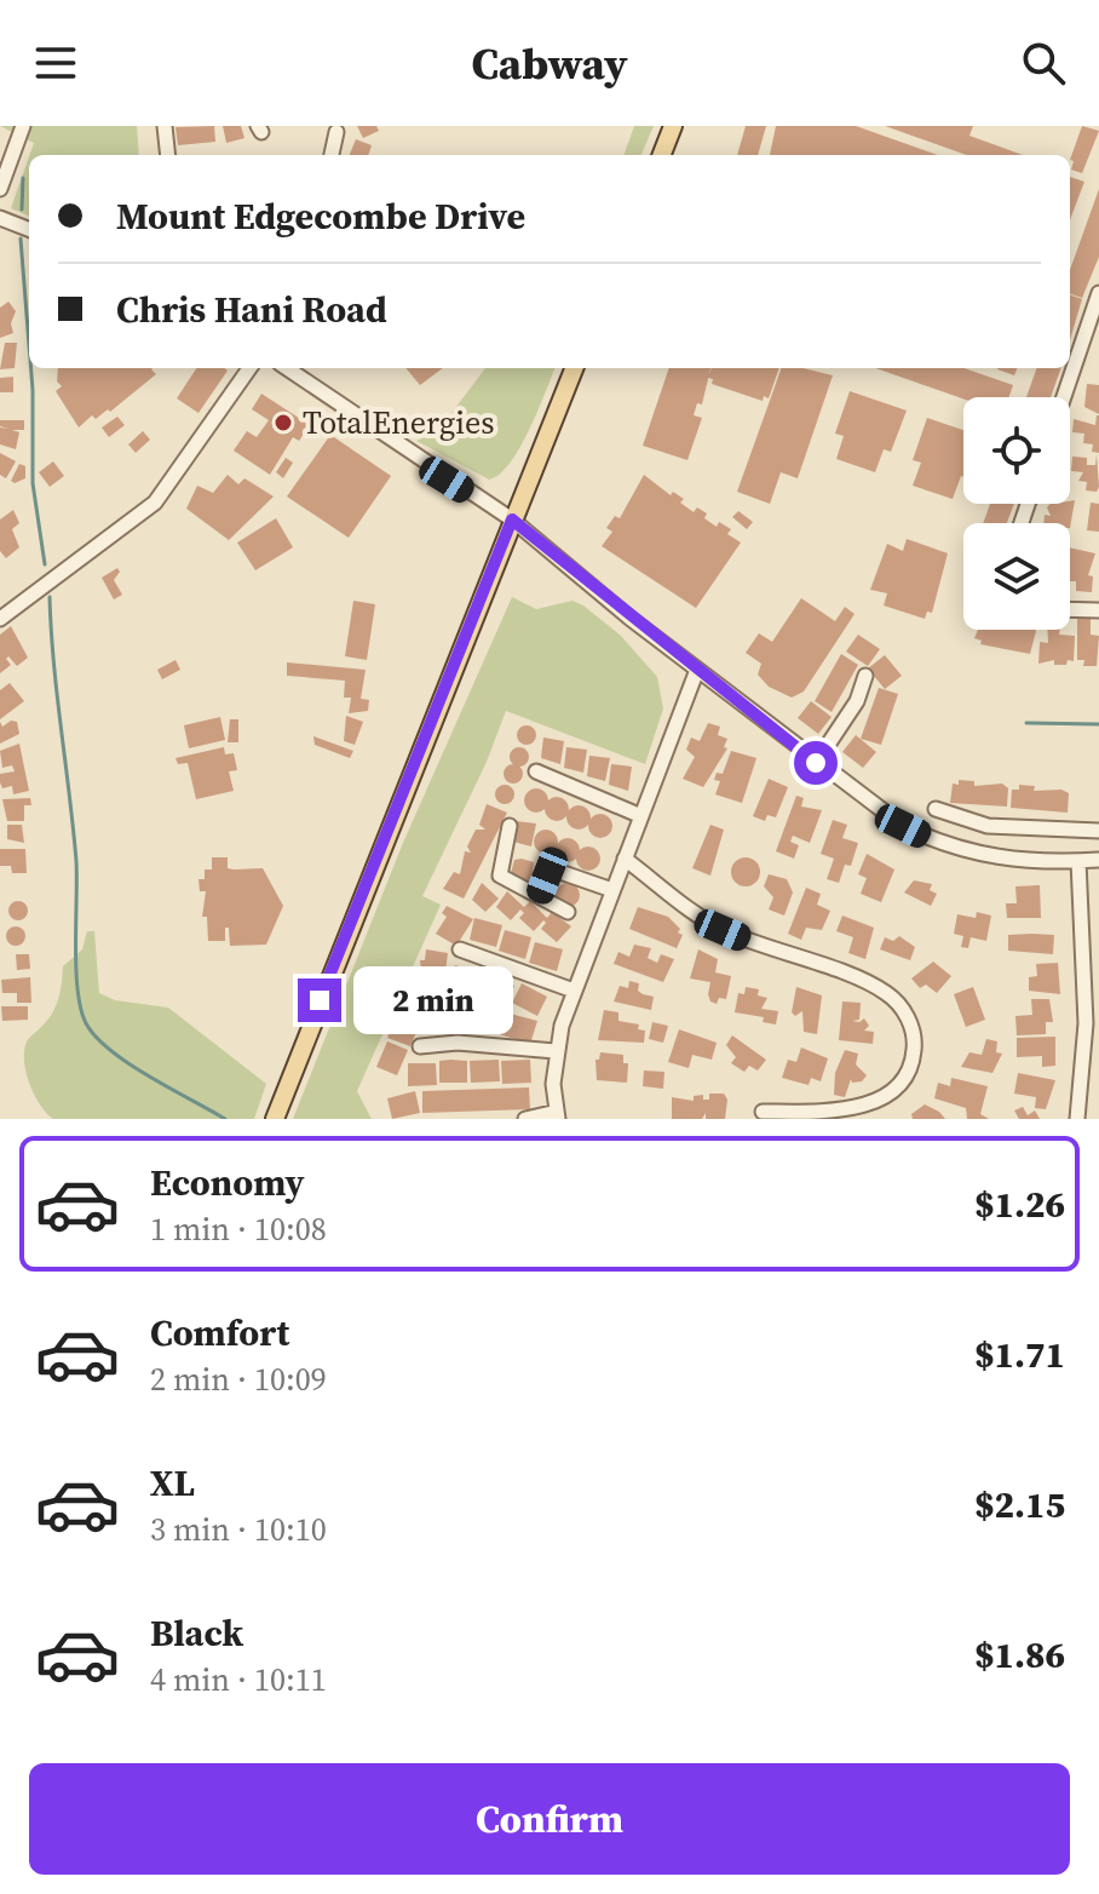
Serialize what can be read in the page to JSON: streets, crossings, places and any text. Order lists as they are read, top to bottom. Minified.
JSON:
{"places":["TotalEnergies"],"page":{"header":"Cabway","banner":["Mount Edgecombe Drive","Chris Hani Road"],"bubble":"2 min","list":[{"name":"Economy","note":"1 min · 10:08","value":"$1.26"},{"name":"Comfort","note":"2 min · 10:09","value":"$1.71"},{"name":"XL","note":"3 min · 10:10","value":"$2.15"},{"name":"Black","note":"4 min · 10:11","value":"$1.86"}],"buttons":"Confirm"}}
